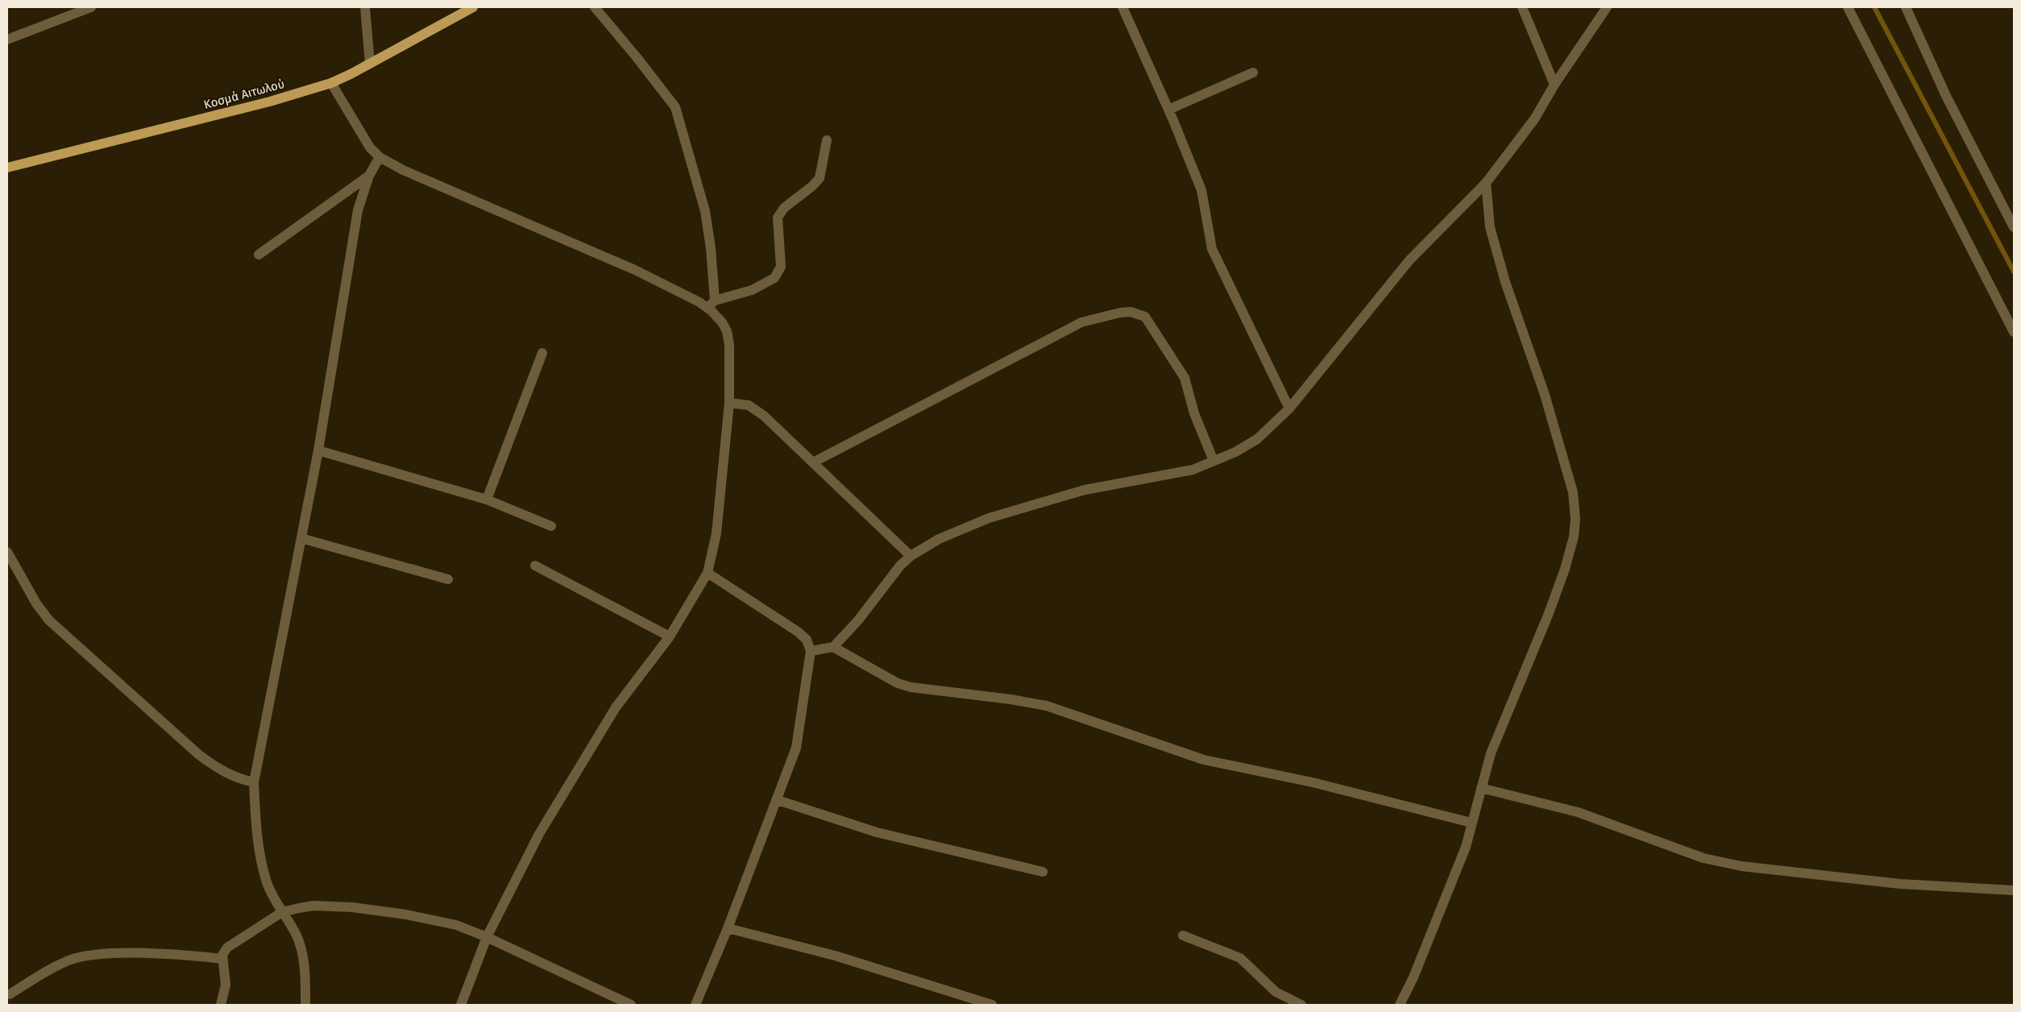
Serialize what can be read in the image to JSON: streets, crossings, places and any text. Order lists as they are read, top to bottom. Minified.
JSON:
{"streets":{"main road":["Κοσμά Αιτωλού"]}}
